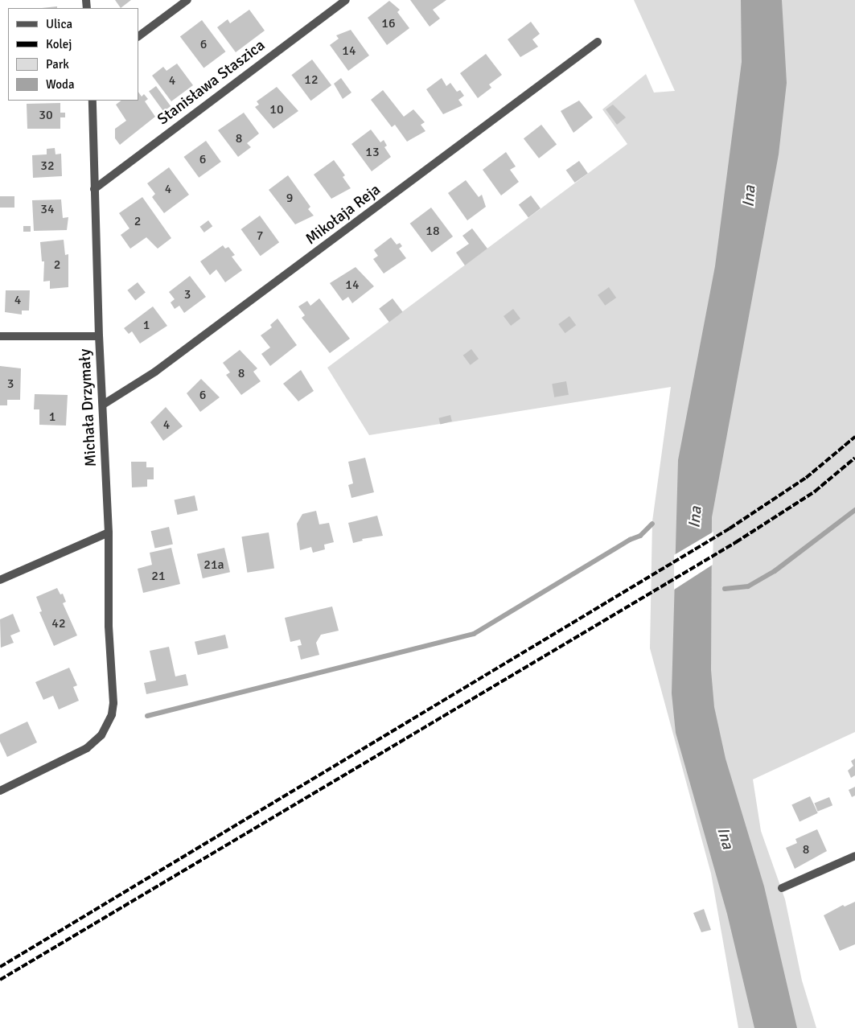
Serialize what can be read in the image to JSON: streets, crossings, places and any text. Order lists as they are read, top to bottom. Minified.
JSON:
{"streets":{"street":["Stanisława Staszica","Mikołaja Reja","Michała Drzymały"]},"crossings":[["Stanisława Staszica","Michała Drzymały"],["Mikołaja Reja","Michała Drzymały"]],"water":["Ina"],"house_numbers":["16","6","14","12","4","10","30","8","13","6","32","4","9","34","2","18","7","2","14","3","4","1","8","3","6","1","4","21a","21","42","8"],"legend":["Ulica","Kolej","Park","Woda"]}
